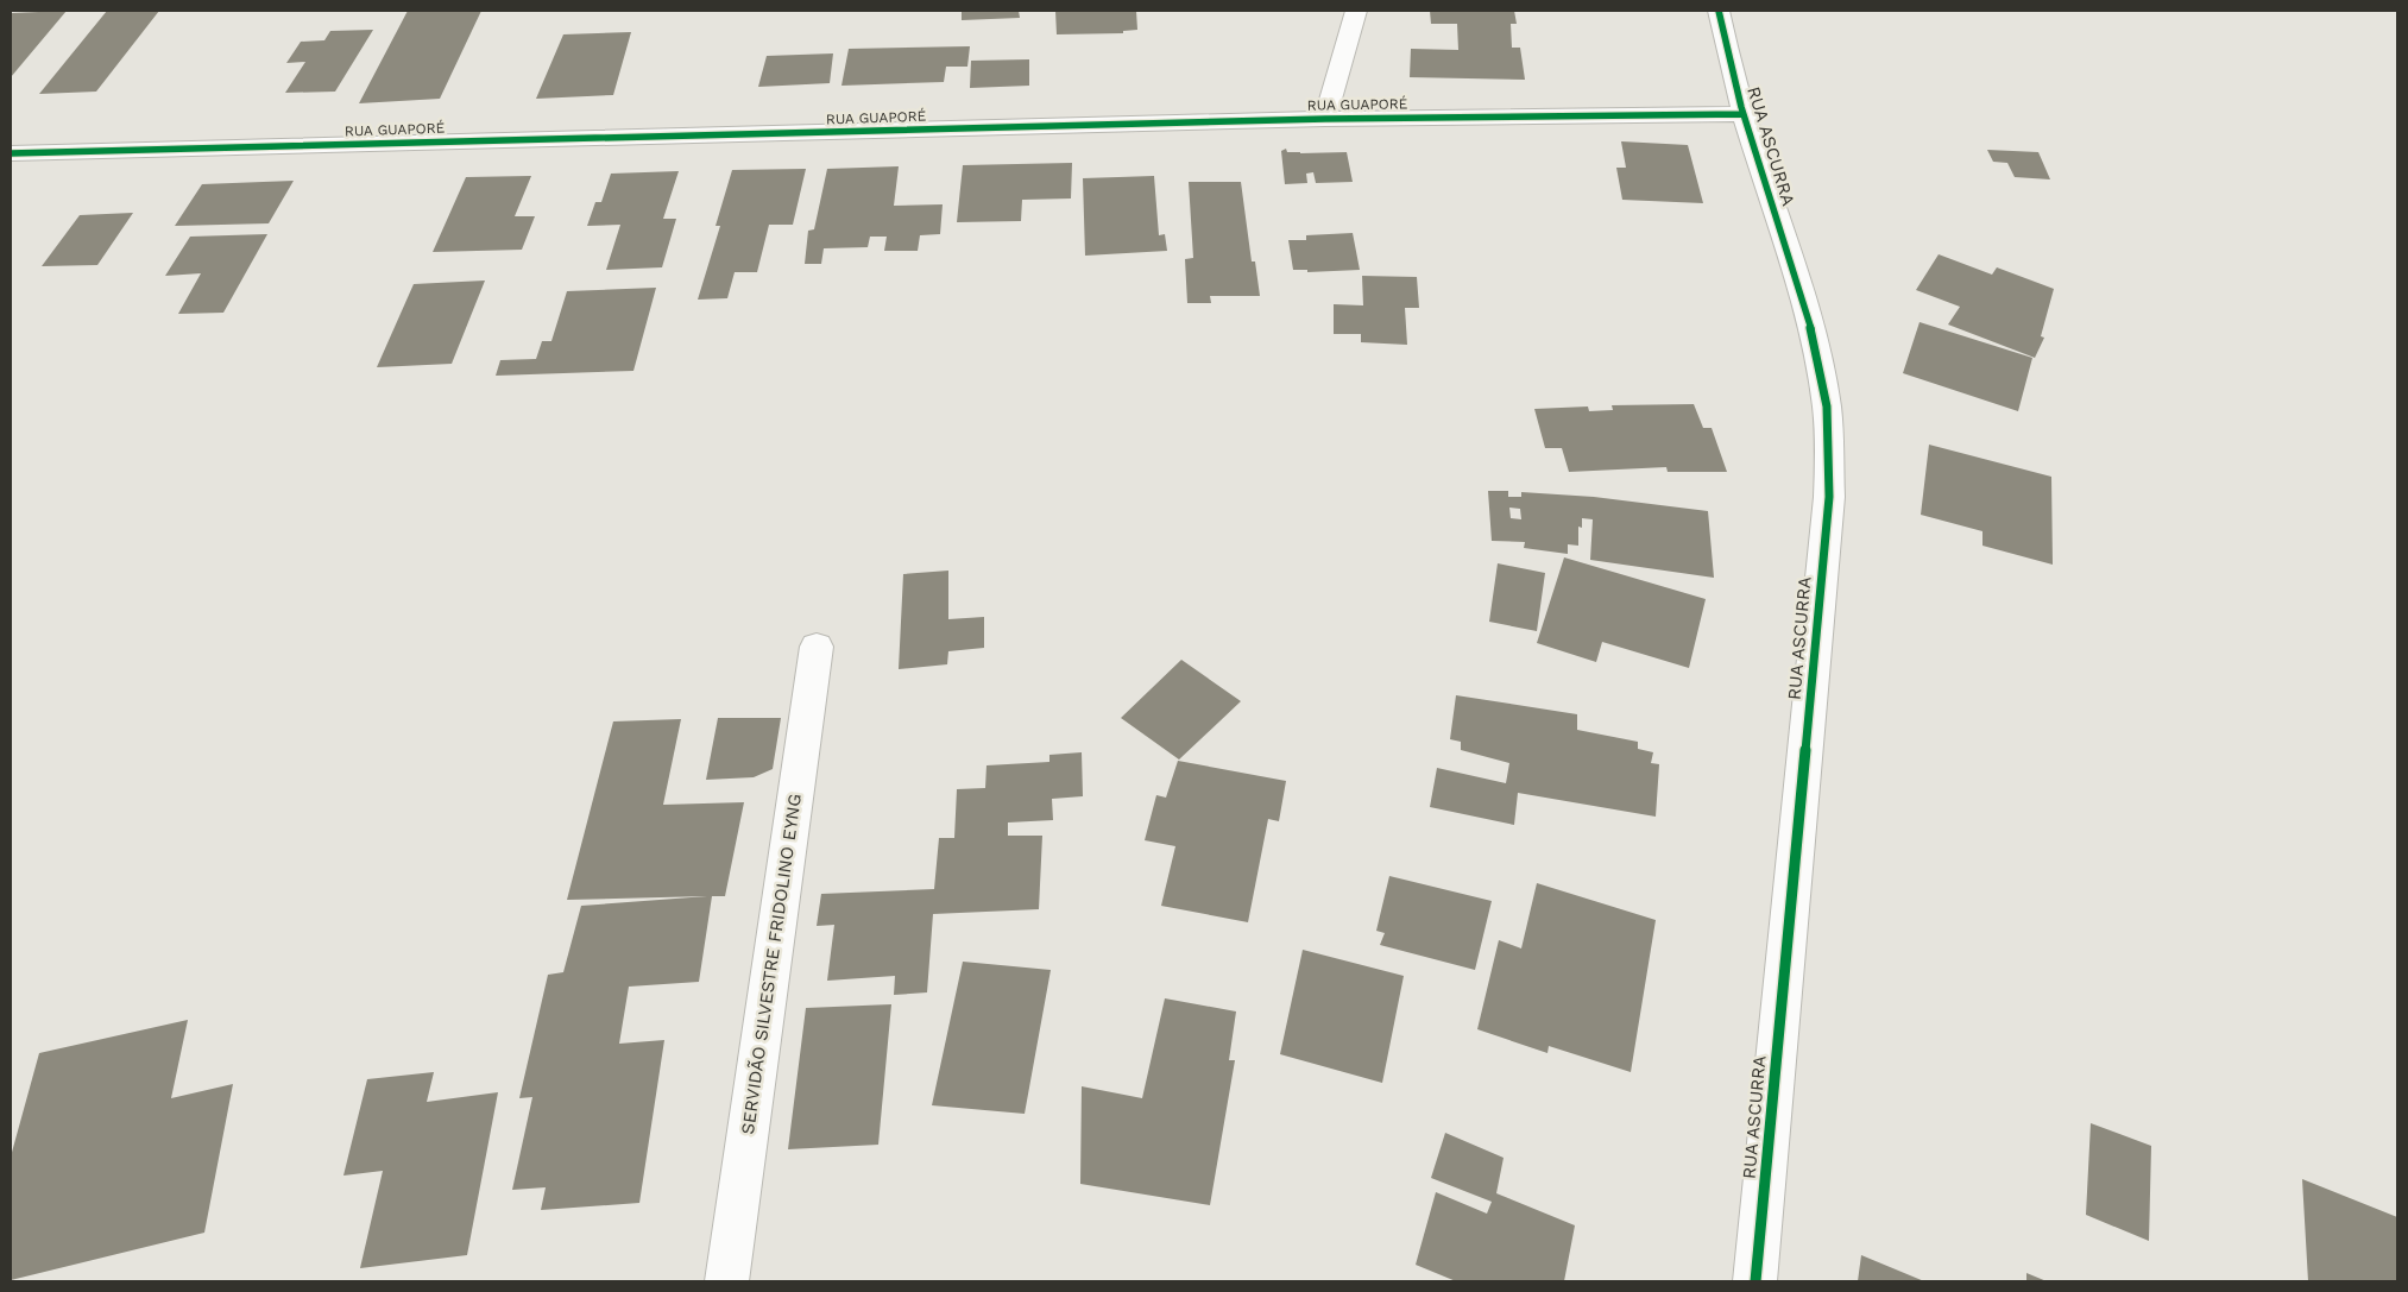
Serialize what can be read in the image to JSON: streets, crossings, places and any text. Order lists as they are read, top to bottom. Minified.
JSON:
{"streets":{"street":["RUA GUAPORÉ","RUA ASCURRA","SERVIDÃO SILVESTRE FRIDOLINO EYNG"]},"crossings":[["RUA GUAPORÉ","RUA ASCURRA"]]}
